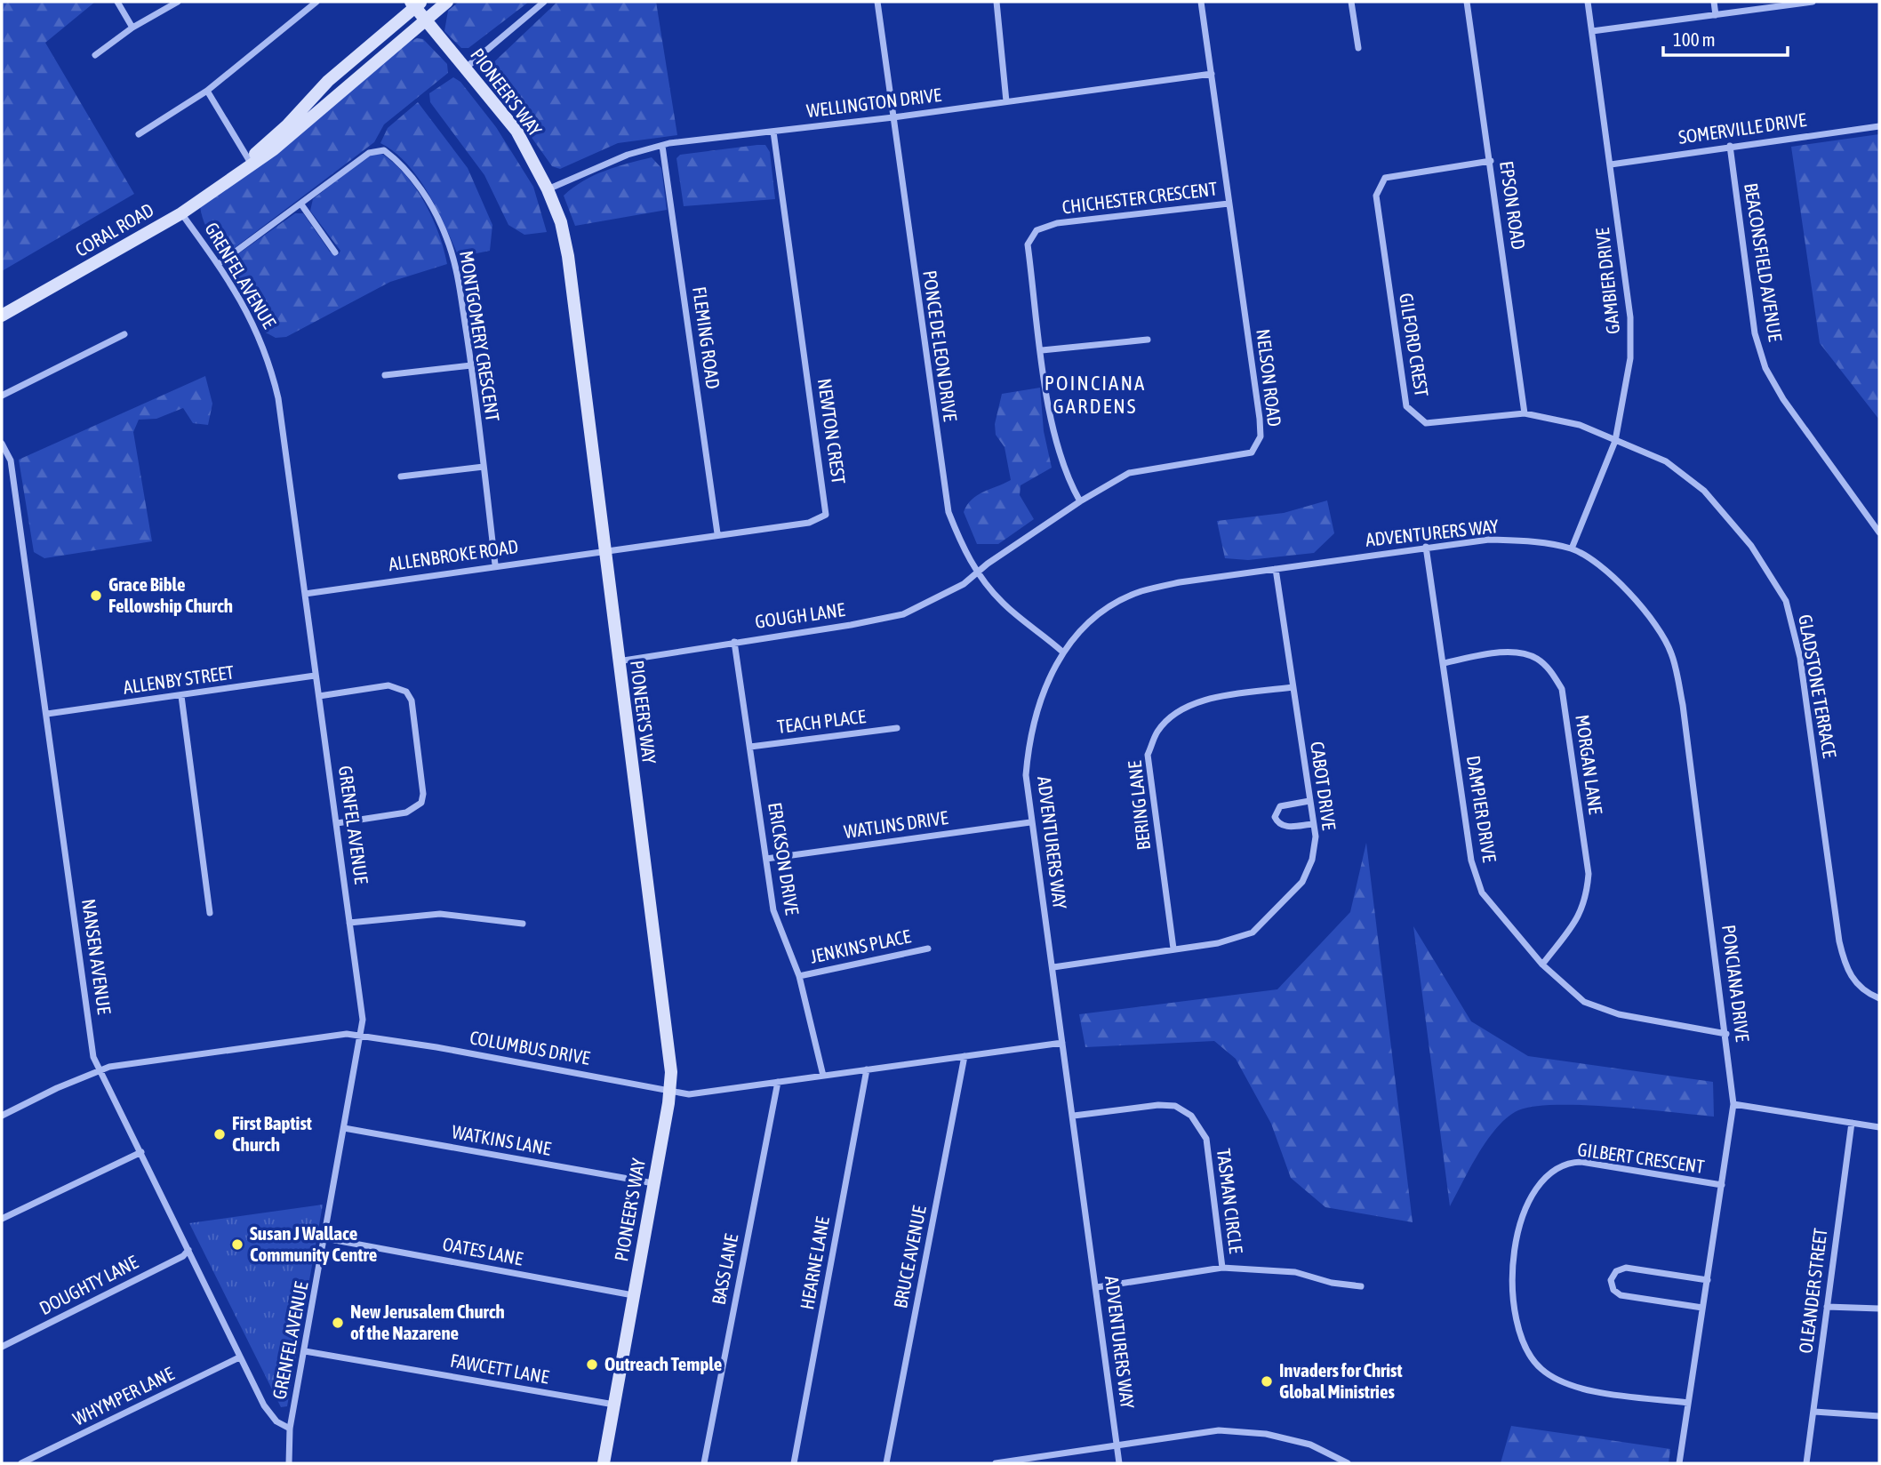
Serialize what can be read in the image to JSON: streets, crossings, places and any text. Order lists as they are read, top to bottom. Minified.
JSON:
{"streets":{"main road":["PIONEER'S WAY","CORAL ROAD"],"street":["WELLINGTON DRIVE","SOMERVILLE DRIVE","CHICHESTER CRESCENT","EPSON ROAD","BEACONSFIELD AVENUE","GRENFEL AVENUE","GAMBIER DRIVE","MONTGOMERY CRESCENT","FLEMING ROAD","GILFORD CREST","PONCE DE LEON DRIVE","NELSON ROAD","NEWTON CREST","ADVENTURERS WAY","ALLENBROKE ROAD","GOUGH LANE","ALLENBY STREET","GLADSTONE TERRACE","TEACH PLACE","MORGAN LANE","CABOT DRIVE","BERING LANE","DAMPIER DRIVE","WATLINS DRIVE","ERICKSON DRIVE","JENKINS PLACE","NANSEN AVENUE","PONCIANA DRIVE","COLUMBUS DRIVE","WATKINS LANE","GILBERT CRESCENT","TASMAN CIRCLE","OATES LANE","BRUCE AVENUE","HEARNE LANE","BASS LANE","DOUGHTY LANE","OLEANDER STREET","FAWCETT LANE","WHYMPER LANE"]},"crossings":[["PIONEER'S WAY","WELLINGTON DRIVE"],["PIONEER'S WAY","CORAL ROAD"],["PIONEER'S WAY","NEWTON CREST"],["PIONEER'S WAY","ALLENBROKE ROAD"],["PIONEER'S WAY","GOUGH LANE"],["PIONEER'S WAY","COLUMBUS DRIVE"],["PIONEER'S WAY","WATKINS LANE"],["PIONEER'S WAY","OATES LANE"],["PIONEER'S WAY","FAWCETT LANE"],["WELLINGTON DRIVE","FLEMING ROAD"],["WELLINGTON DRIVE","PONCE DE LEON DRIVE"],["WELLINGTON DRIVE","NELSON ROAD"],["WELLINGTON DRIVE","NEWTON CREST"],["SOMERVILLE DRIVE","BEACONSFIELD AVENUE"],["SOMERVILLE DRIVE","GAMBIER DRIVE"],["CHICHESTER CRESCENT","NELSON ROAD"],["EPSON ROAD","GILFORD CREST"],["CORAL ROAD","GRENFEL AVENUE"],["GRENFEL AVENUE","MONTGOMERY CRESCENT"],["GRENFEL AVENUE","ALLENBROKE ROAD"],["GRENFEL AVENUE","ALLENBY STREET"],["GRENFEL AVENUE","NANSEN AVENUE"],["GRENFEL AVENUE","COLUMBUS DRIVE"],["GRENFEL AVENUE","WATKINS LANE"],["GRENFEL AVENUE","OATES LANE"],["GRENFEL AVENUE","FAWCETT LANE"],["GAMBIER DRIVE","GILFORD CREST"],["GAMBIER DRIVE","ADVENTURERS WAY"],["GAMBIER DRIVE","GLADSTONE TERRACE"],["GAMBIER DRIVE","PONCIANA DRIVE"],["MONTGOMERY CRESCENT","ALLENBROKE ROAD"],["FLEMING ROAD","NEWTON CREST"],["GILFORD CREST","GLADSTONE TERRACE"],["PONCE DE LEON DRIVE","NELSON ROAD"],["PONCE DE LEON DRIVE","ADVENTURERS WAY"],["PONCE DE LEON DRIVE","GOUGH LANE"],["NELSON ROAD","GOUGH LANE"],["NEWTON CREST","ALLENBROKE ROAD"],["ADVENTURERS WAY","CABOT DRIVE"],["ADVENTURERS WAY","DAMPIER DRIVE"],["ADVENTURERS WAY","WATLINS DRIVE"],["ADVENTURERS WAY","PONCIANA DRIVE"],["ADVENTURERS WAY","COLUMBUS DRIVE"],["ADVENTURERS WAY","TASMAN CIRCLE"],["GOUGH LANE","ERICKSON DRIVE"],["ALLENBY STREET","NANSEN AVENUE"],["TEACH PLACE","ERICKSON DRIVE"],["MORGAN LANE","DAMPIER DRIVE"],["CABOT DRIVE","BERING LANE"],["DAMPIER DRIVE","PONCIANA DRIVE"],["WATLINS DRIVE","ERICKSON DRIVE"],["ERICKSON DRIVE","JENKINS PLACE"],["ERICKSON DRIVE","COLUMBUS DRIVE"],["NANSEN AVENUE","COLUMBUS DRIVE"],["NANSEN AVENUE","DOUGHTY LANE"],["NANSEN AVENUE","WHYMPER LANE"],["PONCIANA DRIVE","GILBERT CRESCENT"],["COLUMBUS DRIVE","BRUCE AVENUE"],["COLUMBUS DRIVE","HEARNE LANE"],["COLUMBUS DRIVE","BASS LANE"]],"districts":["POINCIANA GARDENS"],"places":["Grace Bible Fellowship Church","First Baptist Church","Susan J Wallace Community Centre","New Jerusalem Church of the Nazarene","Outreach Temple","Invaders for Christ Global Ministries"],"scale_bar":"100 m"}
